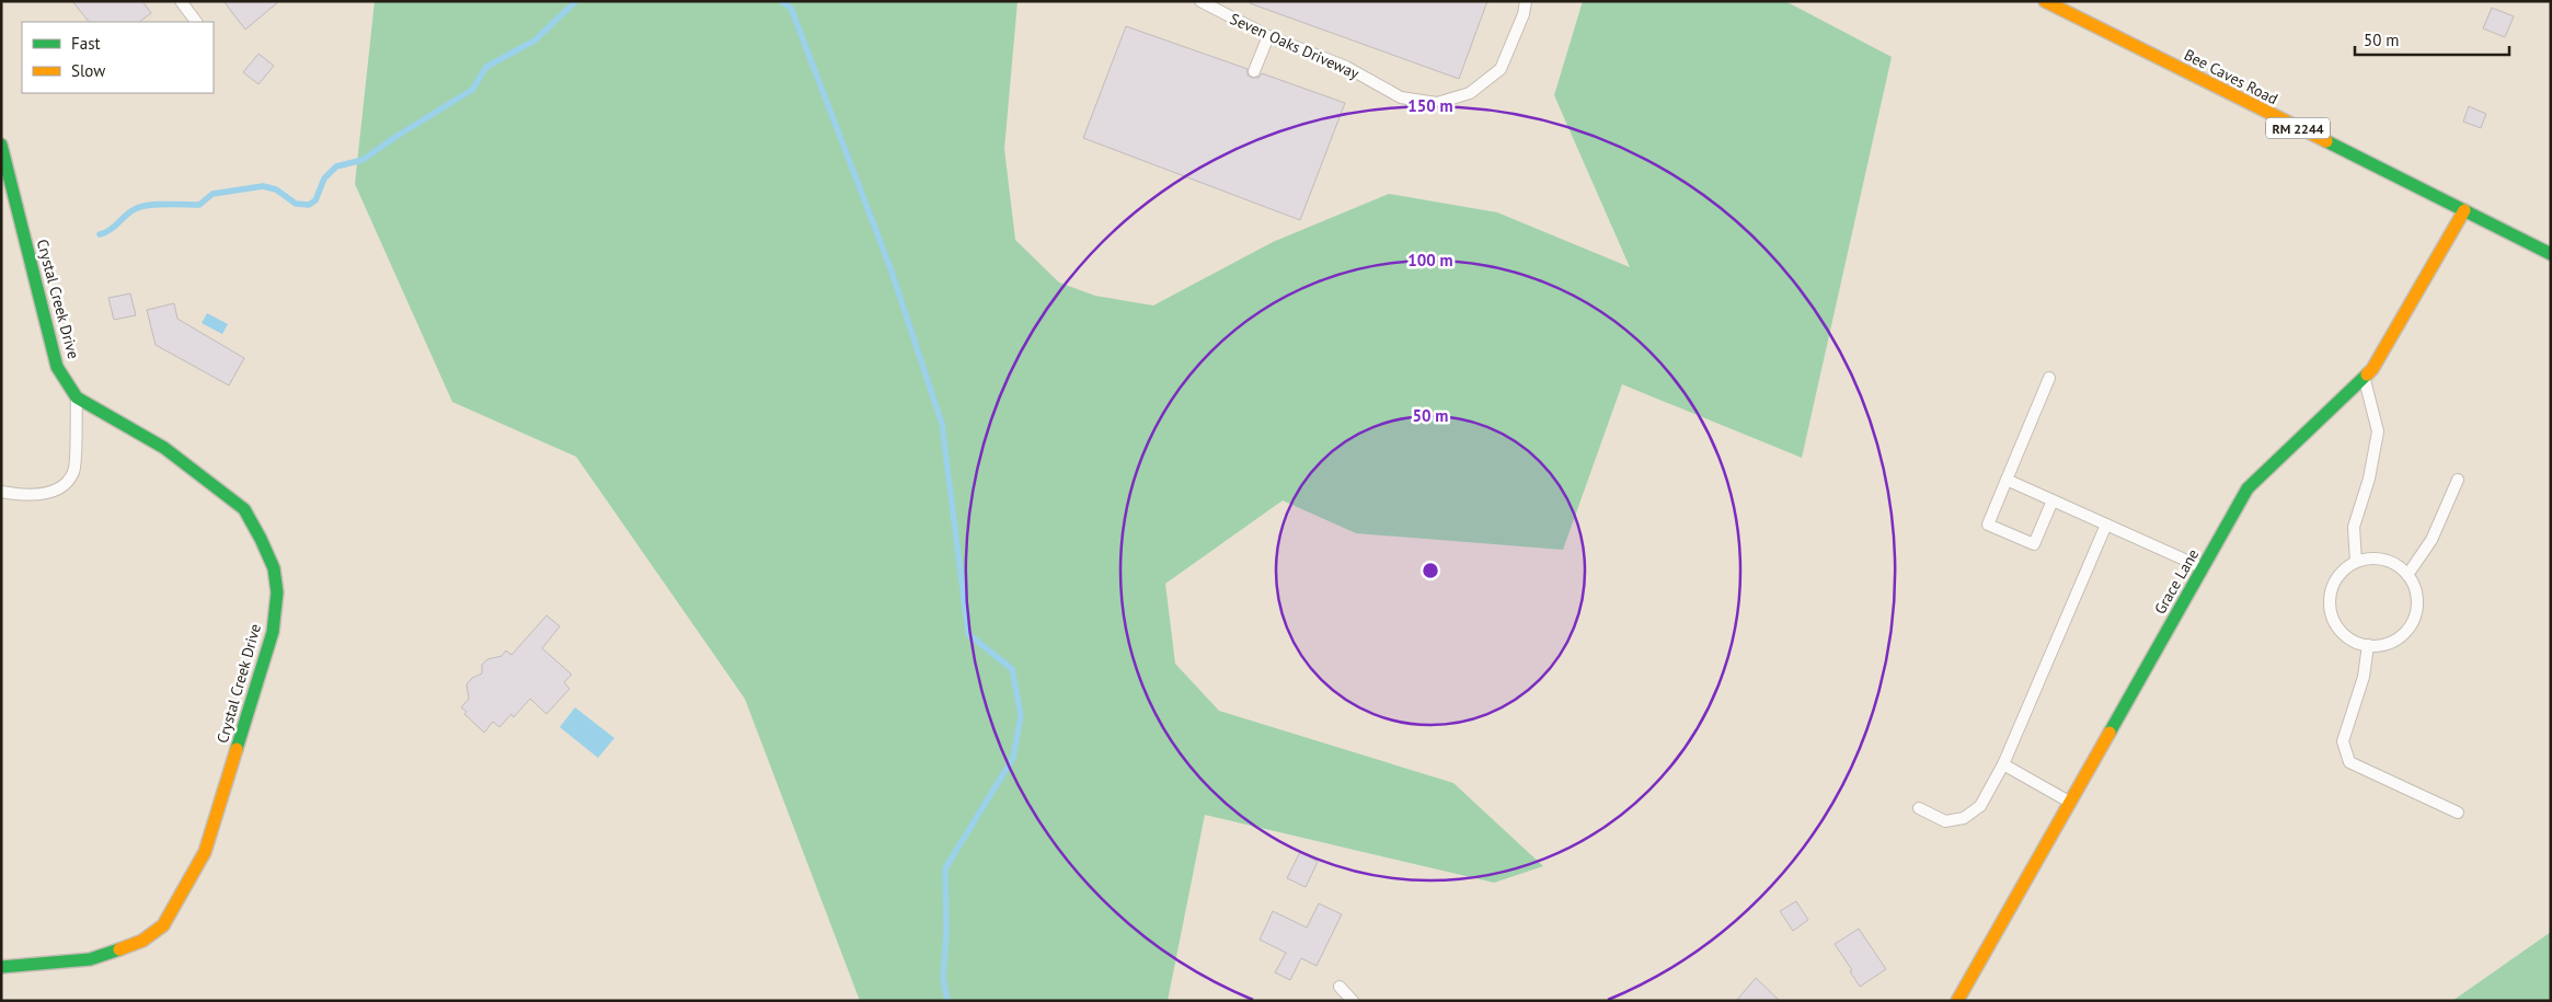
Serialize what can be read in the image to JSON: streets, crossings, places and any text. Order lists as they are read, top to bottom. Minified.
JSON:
{"streets":{"street":["Bee Caves Road","RM 2244","Crystal Creek Drive","Grace Lane"],"lane":["Seven Oaks Driveway"]},"crossings":[["Bee Caves Road","Grace Lane"]],"legend":["Fast","Slow"],"scale_bar":"50 m","rings":["150 m","100 m","50 m"]}
